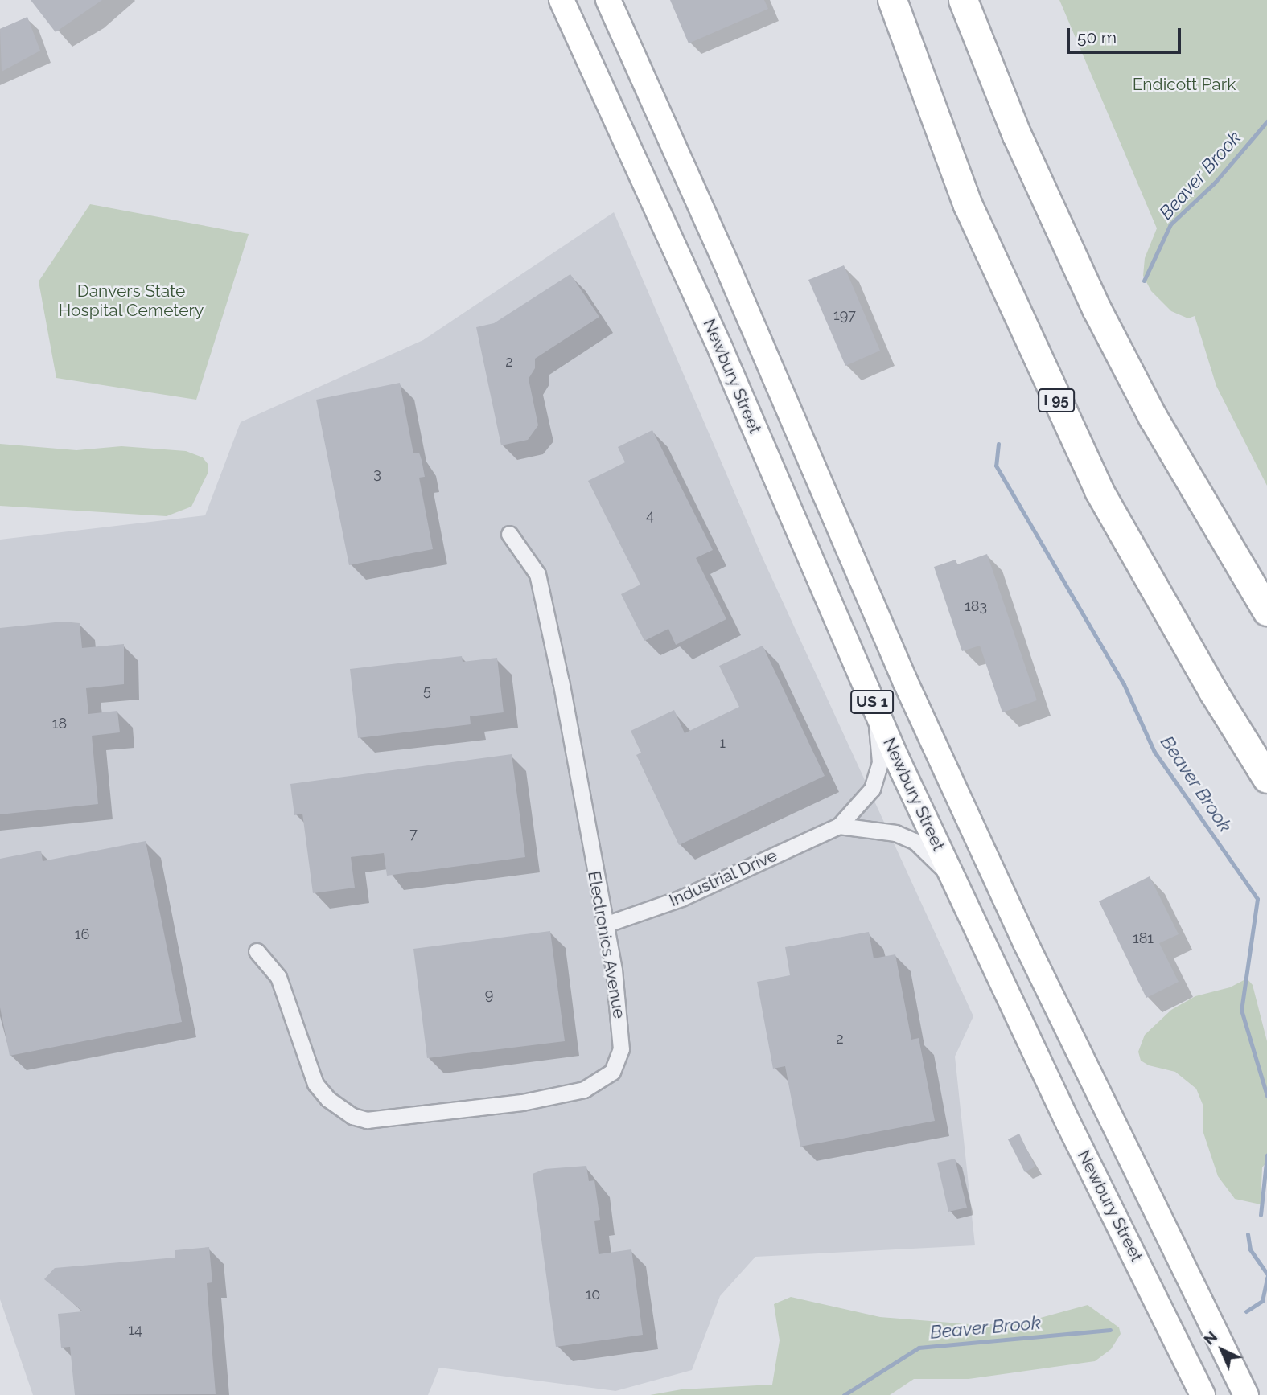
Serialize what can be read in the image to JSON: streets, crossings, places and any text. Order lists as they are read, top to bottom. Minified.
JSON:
{"streets":{"highway":["I 95"],"main road":["Newbury Street","US 1"],"street":["Industrial Drive","Electronics Avenue"]},"crossings":[["Newbury Street","Industrial Drive"],["Industrial Drive","Electronics Avenue"]],"water":["Beaver Brook"],"parks":["Endicott Park","Danvers State Hospital Cemetery"],"house_numbers":["197","2","3","4","183","5","18","1","7","16","181","9","2","10","14"],"scale_bar":"50 m","north":"top left"}
